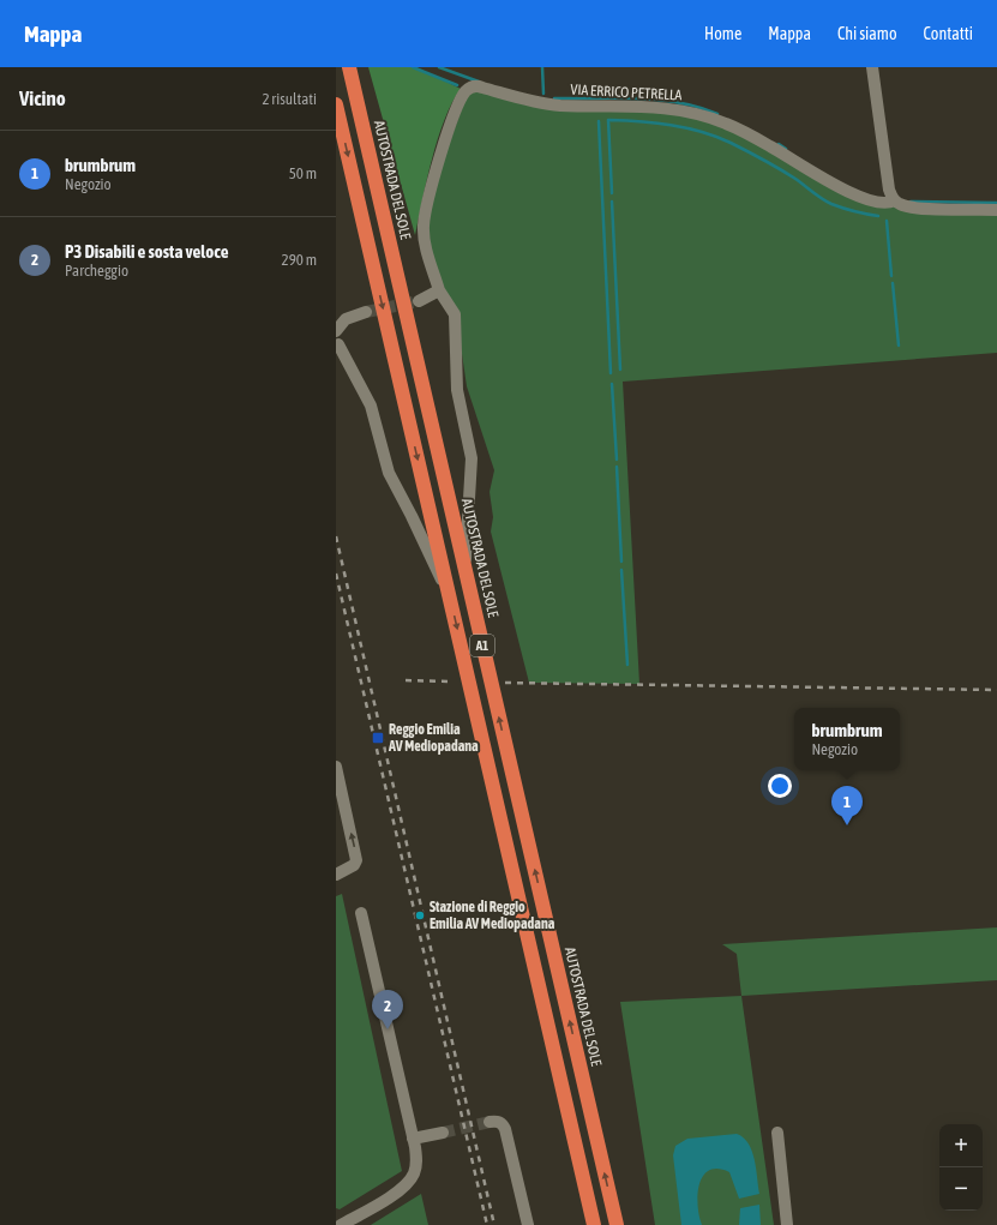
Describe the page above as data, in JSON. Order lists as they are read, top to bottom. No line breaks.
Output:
{"streets":{"highway":["AUTOSTRADA DEL SOLE","A1"],"street":["VIA ERRICO PETRELLA"]},"places":{"transit":["Reggio Emilia AV Mediopadana"],"other":["Stazione di Reggio Emilia AV Mediopadana"]},"page":{"header":"Mappa","nav":["Home","Mappa","Chi siamo","Contatti"],"heading":["Vicino","2 risultati"],"list":[{"mark":"1","name":"brumbrum","note":"Negozio","value":"50 m"},{"mark":"2","name":"P3 Disabili e sosta veloce","note":"Parcheggio","value":"290 m"}],"popup":["brumbrum","Negozio"],"pins":["1","2"],"map_buttons":["+","−"]}}
